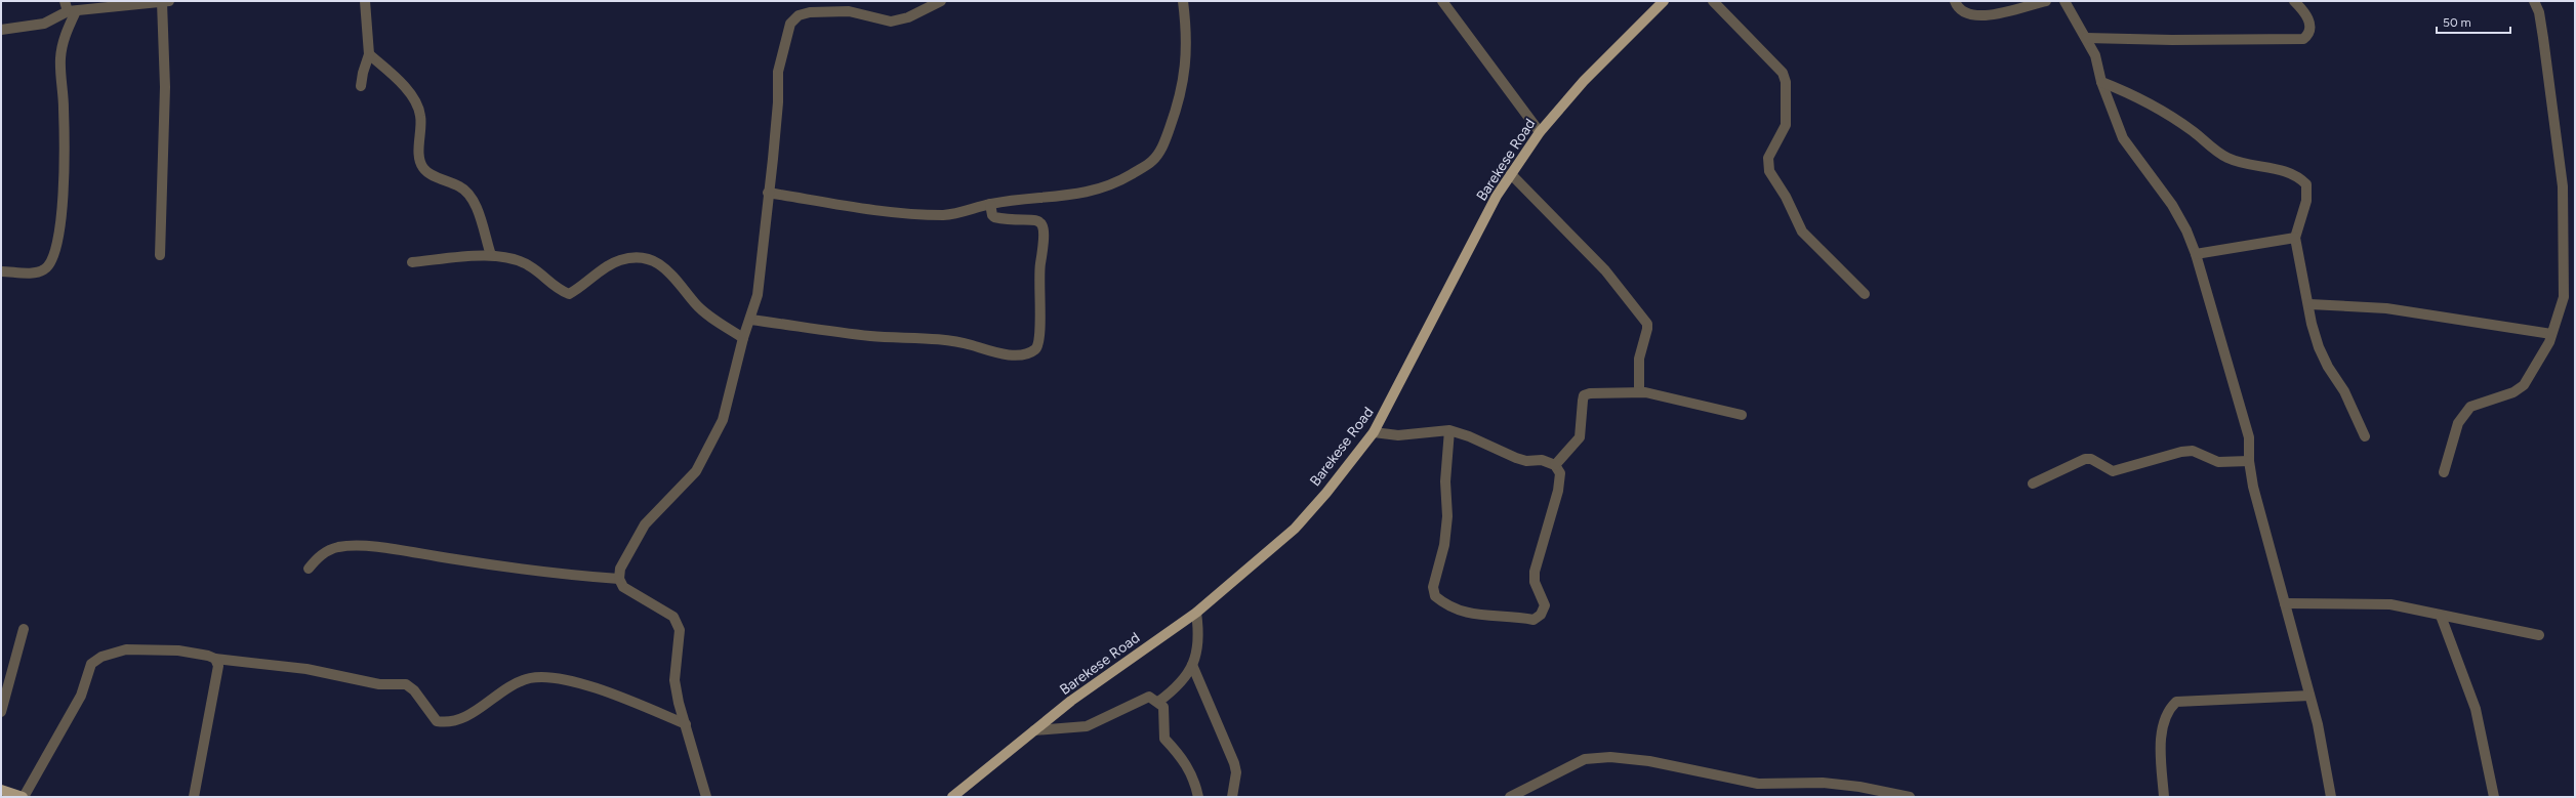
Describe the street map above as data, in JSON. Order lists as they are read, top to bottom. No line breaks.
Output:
{"streets":{"main road":["Barekese Road"]},"scale_bar":"50 m"}
